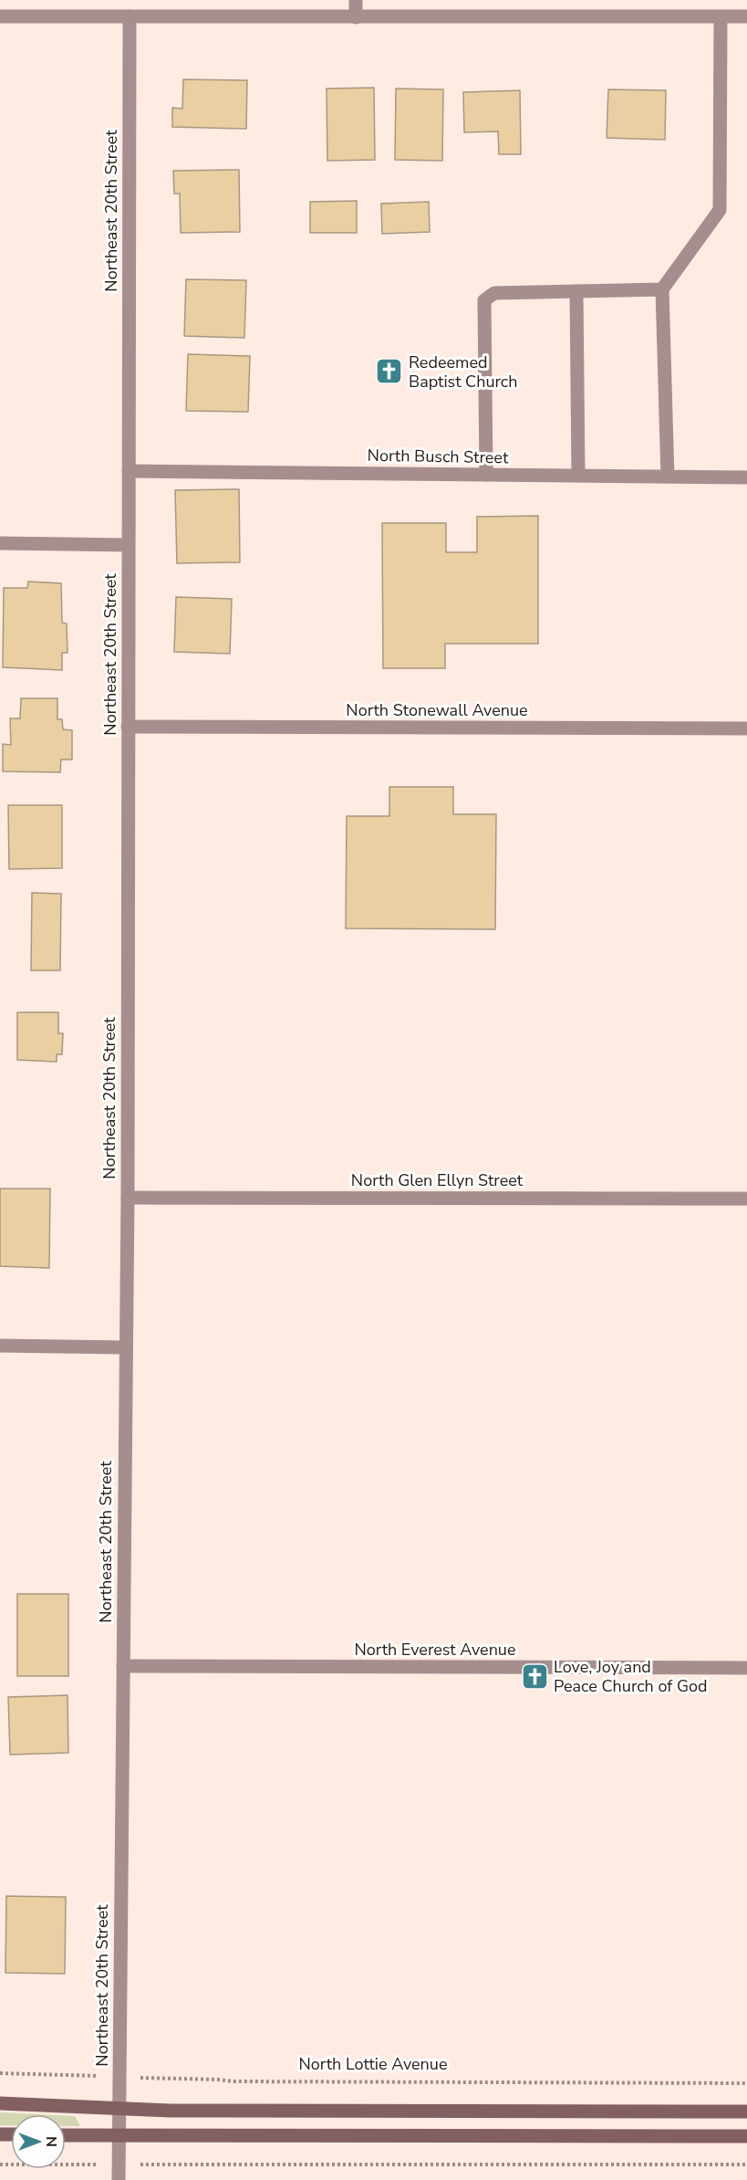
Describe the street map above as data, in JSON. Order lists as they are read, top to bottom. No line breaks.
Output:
{"streets":{"street":["Northeast 20th Street","North Busch Street","North Stonewall Avenue","North Glen Ellyn Street","North Everest Avenue"],"path":["North Lottie Avenue"]},"crossings":[["Northeast 20th Street","North Busch Street"],["Northeast 20th Street","North Stonewall Avenue"],["Northeast 20th Street","North Glen Ellyn Street"],["Northeast 20th Street","North Everest Avenue"],["Northeast 20th Street","North Lottie Avenue"]],"places":{"church":["Redeemed Baptist Church","Love, Joy and Peace Church of God"]},"north":"right"}
